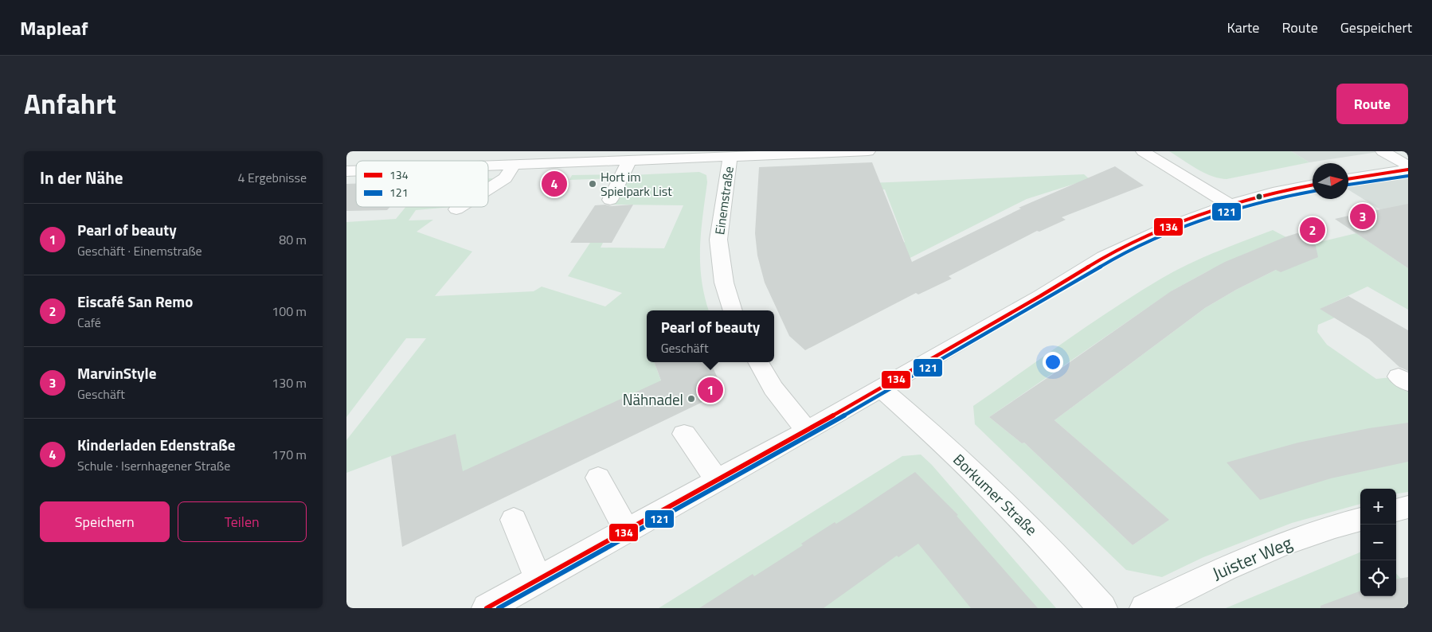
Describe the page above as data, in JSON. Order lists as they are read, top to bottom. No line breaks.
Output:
{"streets":{"street":["Einemstraße","Borkumer Straße","Juister Weg"]},"places":["Hort im Spielpark List","Nähnadel"],"lines":["transit line 134","transit line 121"],"legend":["134","121"],"north":"right","page":{"header":"Mapleaf","nav":["Karte","Route","Gespeichert"],"title":"Anfahrt","buttons":["Route",["Speichern","Teilen"]],"heading":["In der Nähe","4 Ergebnisse"],"pins":["4","3","2","1"],"list":[{"mark":"1","name":"Pearl of beauty","note":"Geschäft · Einemstraße","value":"80 m"},{"mark":"2","name":"Eiscafé San Remo","note":"Café","value":"100 m"},{"mark":"3","name":"MarvinStyle","note":"Geschäft","value":"130 m"},{"mark":"4","name":"Kinderladen Edenstraße","note":"Schule · Isernhagener Straße","value":"170 m"}],"popup":["Pearl of beauty","Geschäft"],"map_buttons":["+","−"]}}
